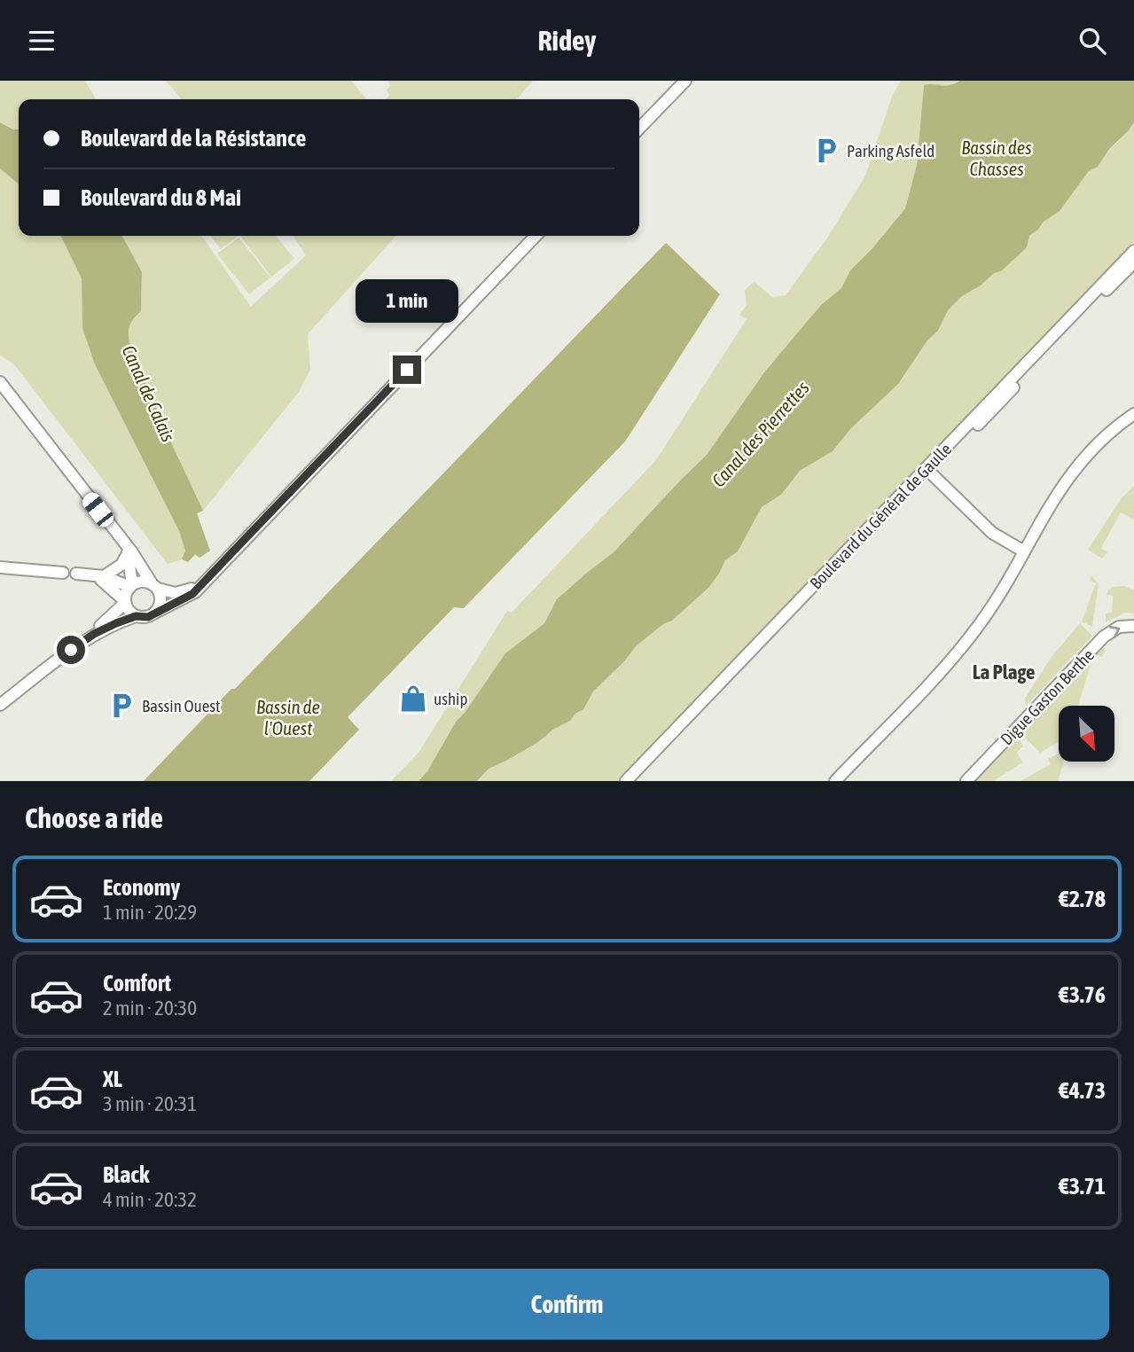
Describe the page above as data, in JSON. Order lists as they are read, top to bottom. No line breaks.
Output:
{"streets":{"street":["Boulevard du Général de Gaulle","Digue Gaston Berthe"]},"districts":["La Plage"],"water":["Bassin des Chasses","Canal de Calais","Canal des Pierrettes","Bassin de l'Ouest"],"places":{"parking":["Parking Asfeld","Bassin Ouest"],"shop":["uship"]},"north":"bottom right","page":{"header":"Ridey","banner":["Boulevard de la Résistance","Boulevard du 8 Mai"],"bubble":"1 min","heading":"Choose a ride","list":[{"name":"Economy","note":"1 min · 20:29","value":"€2.78"},{"name":"Comfort","note":"2 min · 20:30","value":"€3.76"},{"name":"XL","note":"3 min · 20:31","value":"€4.73"},{"name":"Black","note":"4 min · 20:32","value":"€3.71"}],"buttons":"Confirm"}}
